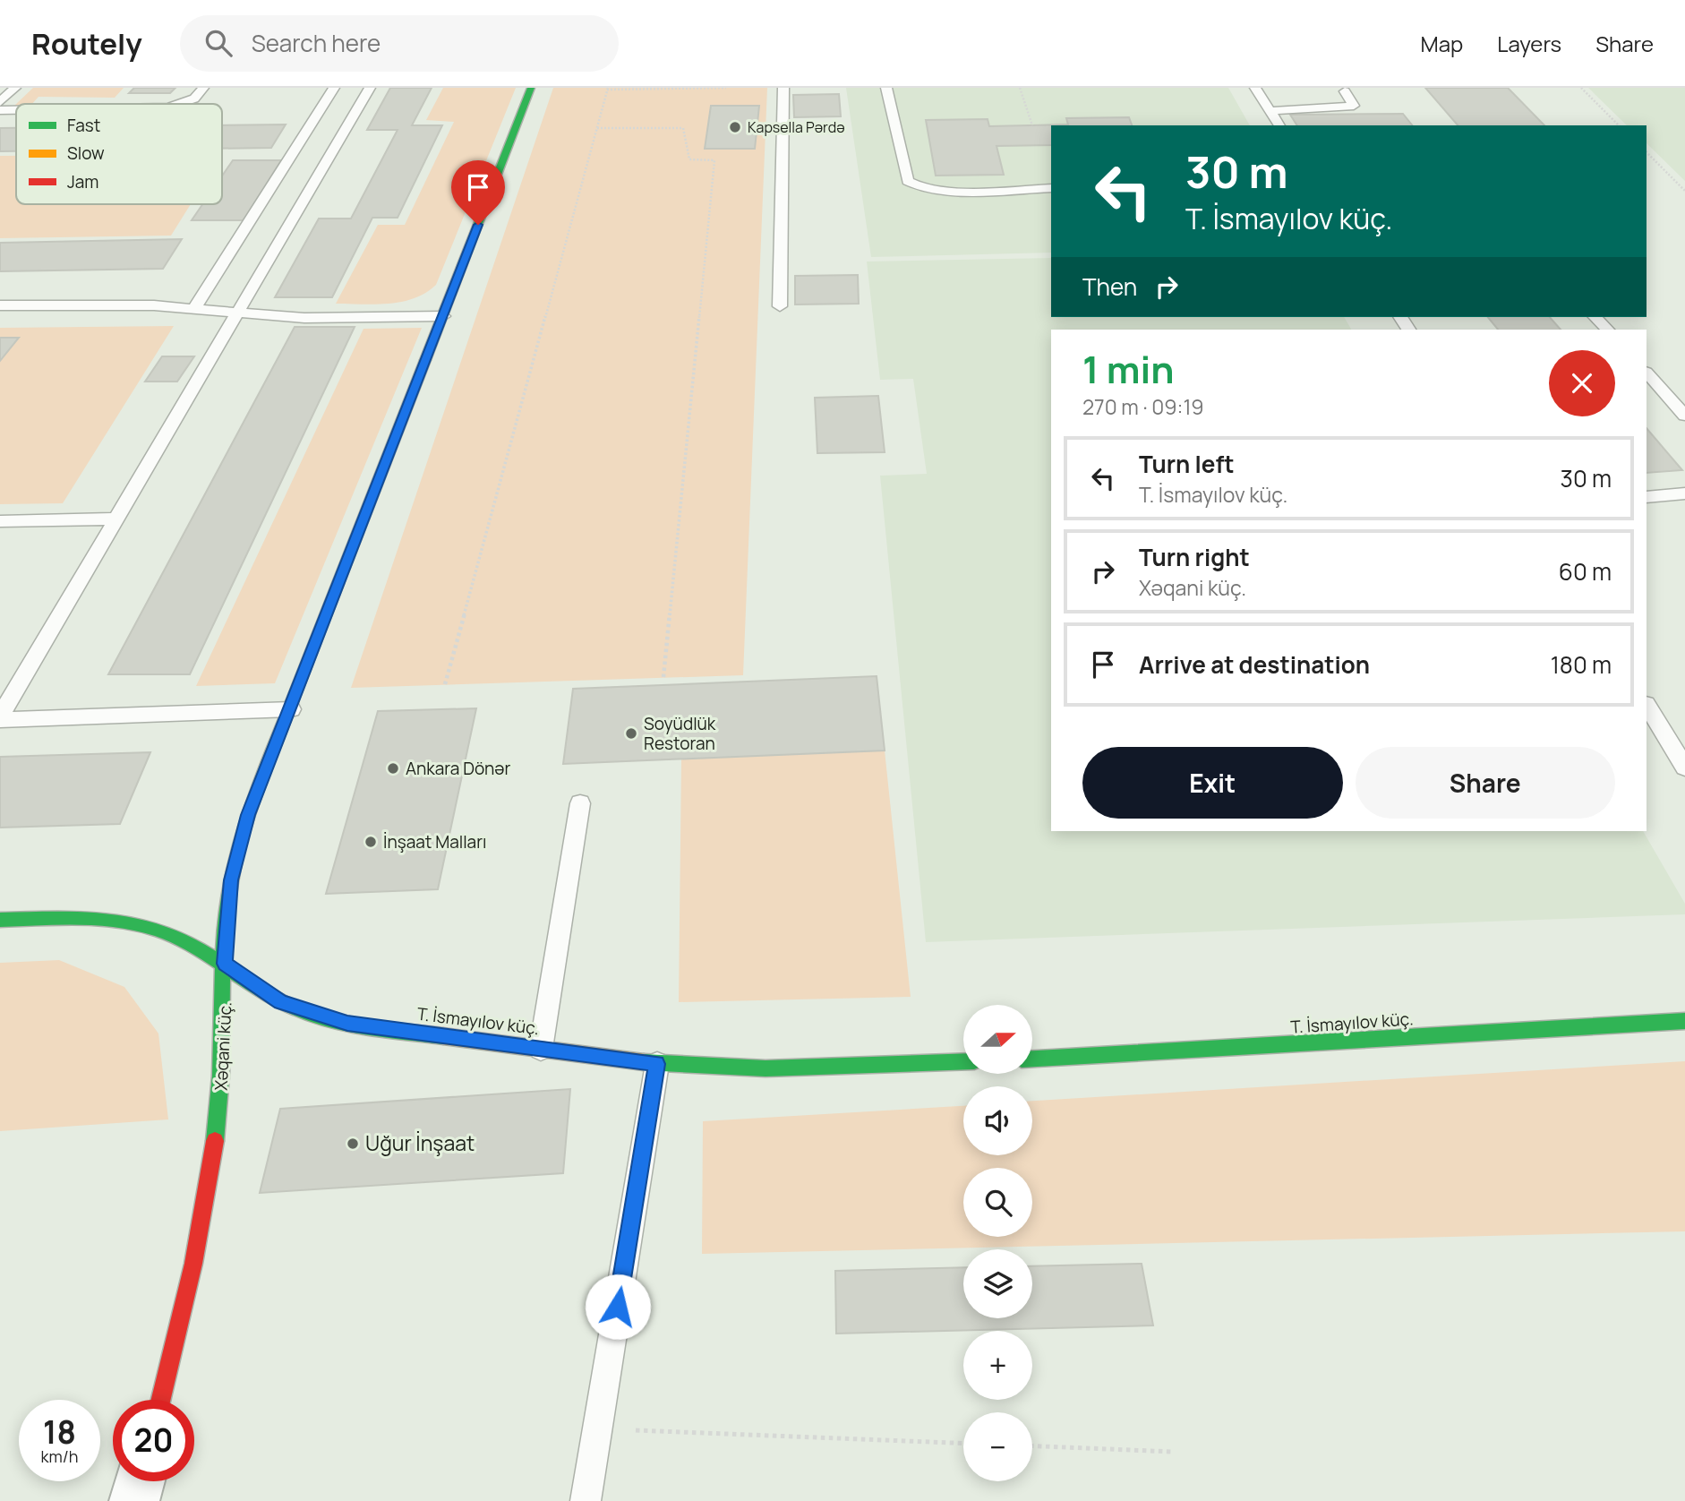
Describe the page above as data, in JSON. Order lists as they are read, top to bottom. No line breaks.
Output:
{"streets":{"street":["T. İsmayılov küç.","Xəqani küç."]},"crossings":[["T. İsmayılov küç.","Xəqani küç."]],"places":["Kapsella Pərdə","Soyüdlük Restoran","Ankara Dönər","İnşaat Malları","Uğur İnşaat"],"legend":["Fast","Slow","Jam"],"north":"right","page":{"header":"Routely","search":"Search here","nav":["Map","Layers","Share"],"turn":["30 m","T. İsmayılov küç."],"then":"Then","heading":["1 min","270 m · 09:19"],"list":[{"name":"Turn left","note":"T. İsmayılov küç.","value":"30 m"},{"name":"Turn right","note":"Xəqani küç.","value":"60 m"},{"name":"Arrive at destination","value":"180 m"}],"buttons":["Exit","Share"],"map_buttons":["+","−"],"speed":"18 km/h","limit":"20"}}
